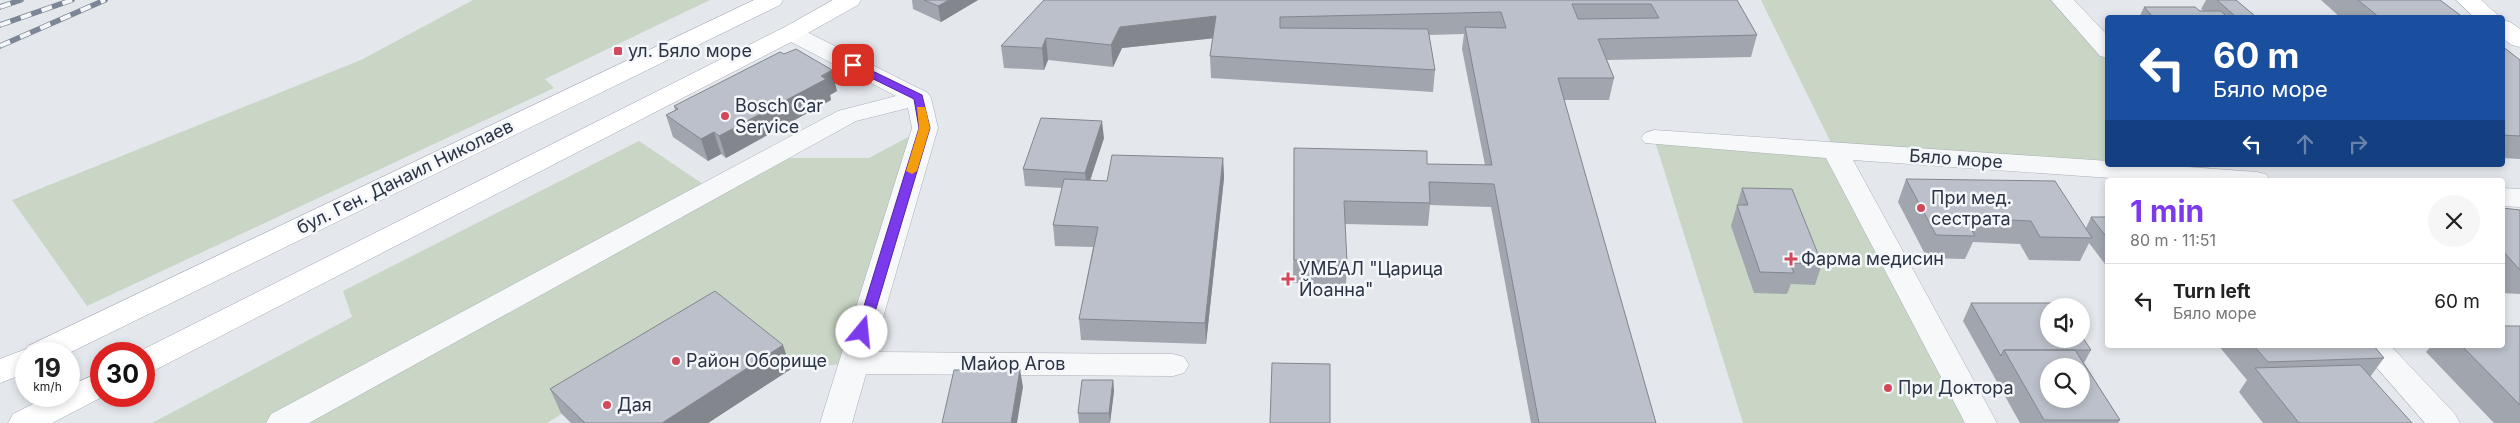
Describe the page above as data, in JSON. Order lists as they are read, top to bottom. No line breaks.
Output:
{"streets":{"main road":["бул. Ген. Данаил Николаев"],"street":["Бяло море","Майор Агов"]},"places":{"transit":["ул. Бяло море"],"other":["Bosch Car Service","При мед. сестрата","Район Оборище","При Доктора","Дая"],"health":["Фарма медисин","УМБАЛ \"Царица Йоанна\""]},"page":{"turn":["60 m","Бяло море"],"heading":["1 min","80 m · 11:51"],"list":[{"name":"Turn left","note":"Бяло море","value":"60 m"}],"speed":"19 km/h","limit":"30"}}
